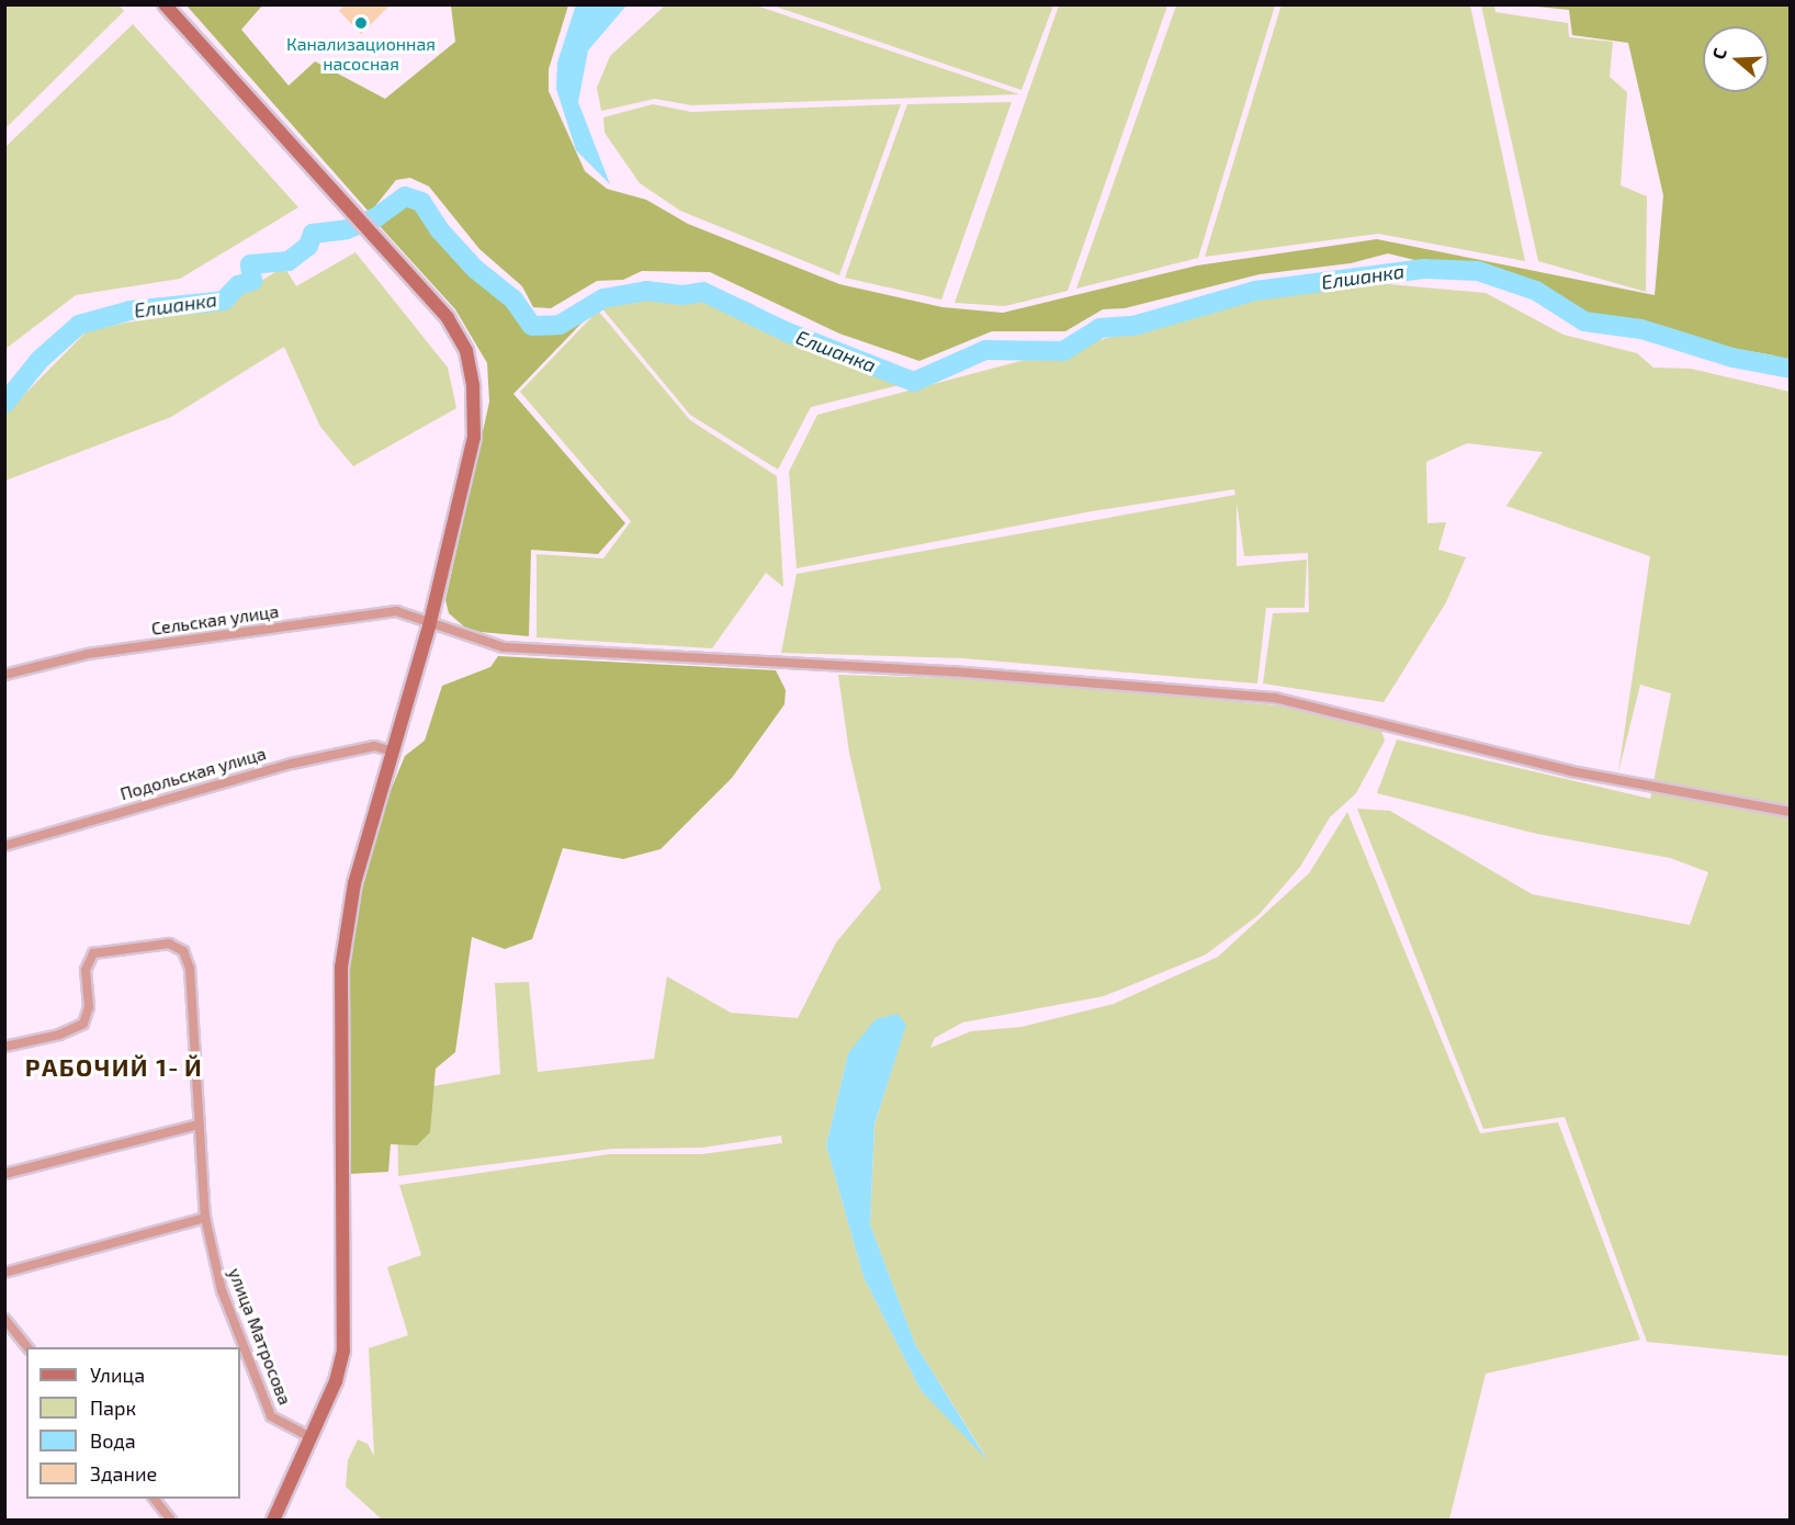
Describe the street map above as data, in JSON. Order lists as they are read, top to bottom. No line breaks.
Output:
{"streets":{"street":["Сельская улица","Подольская улица","улица Матросова"]},"districts":["РАБОЧИЙ 1‑Й"],"water":["Елшанка"],"places":["Канализационная насосная"],"legend":["Улица","Парк","Вода","Здание"],"north":"left"}
